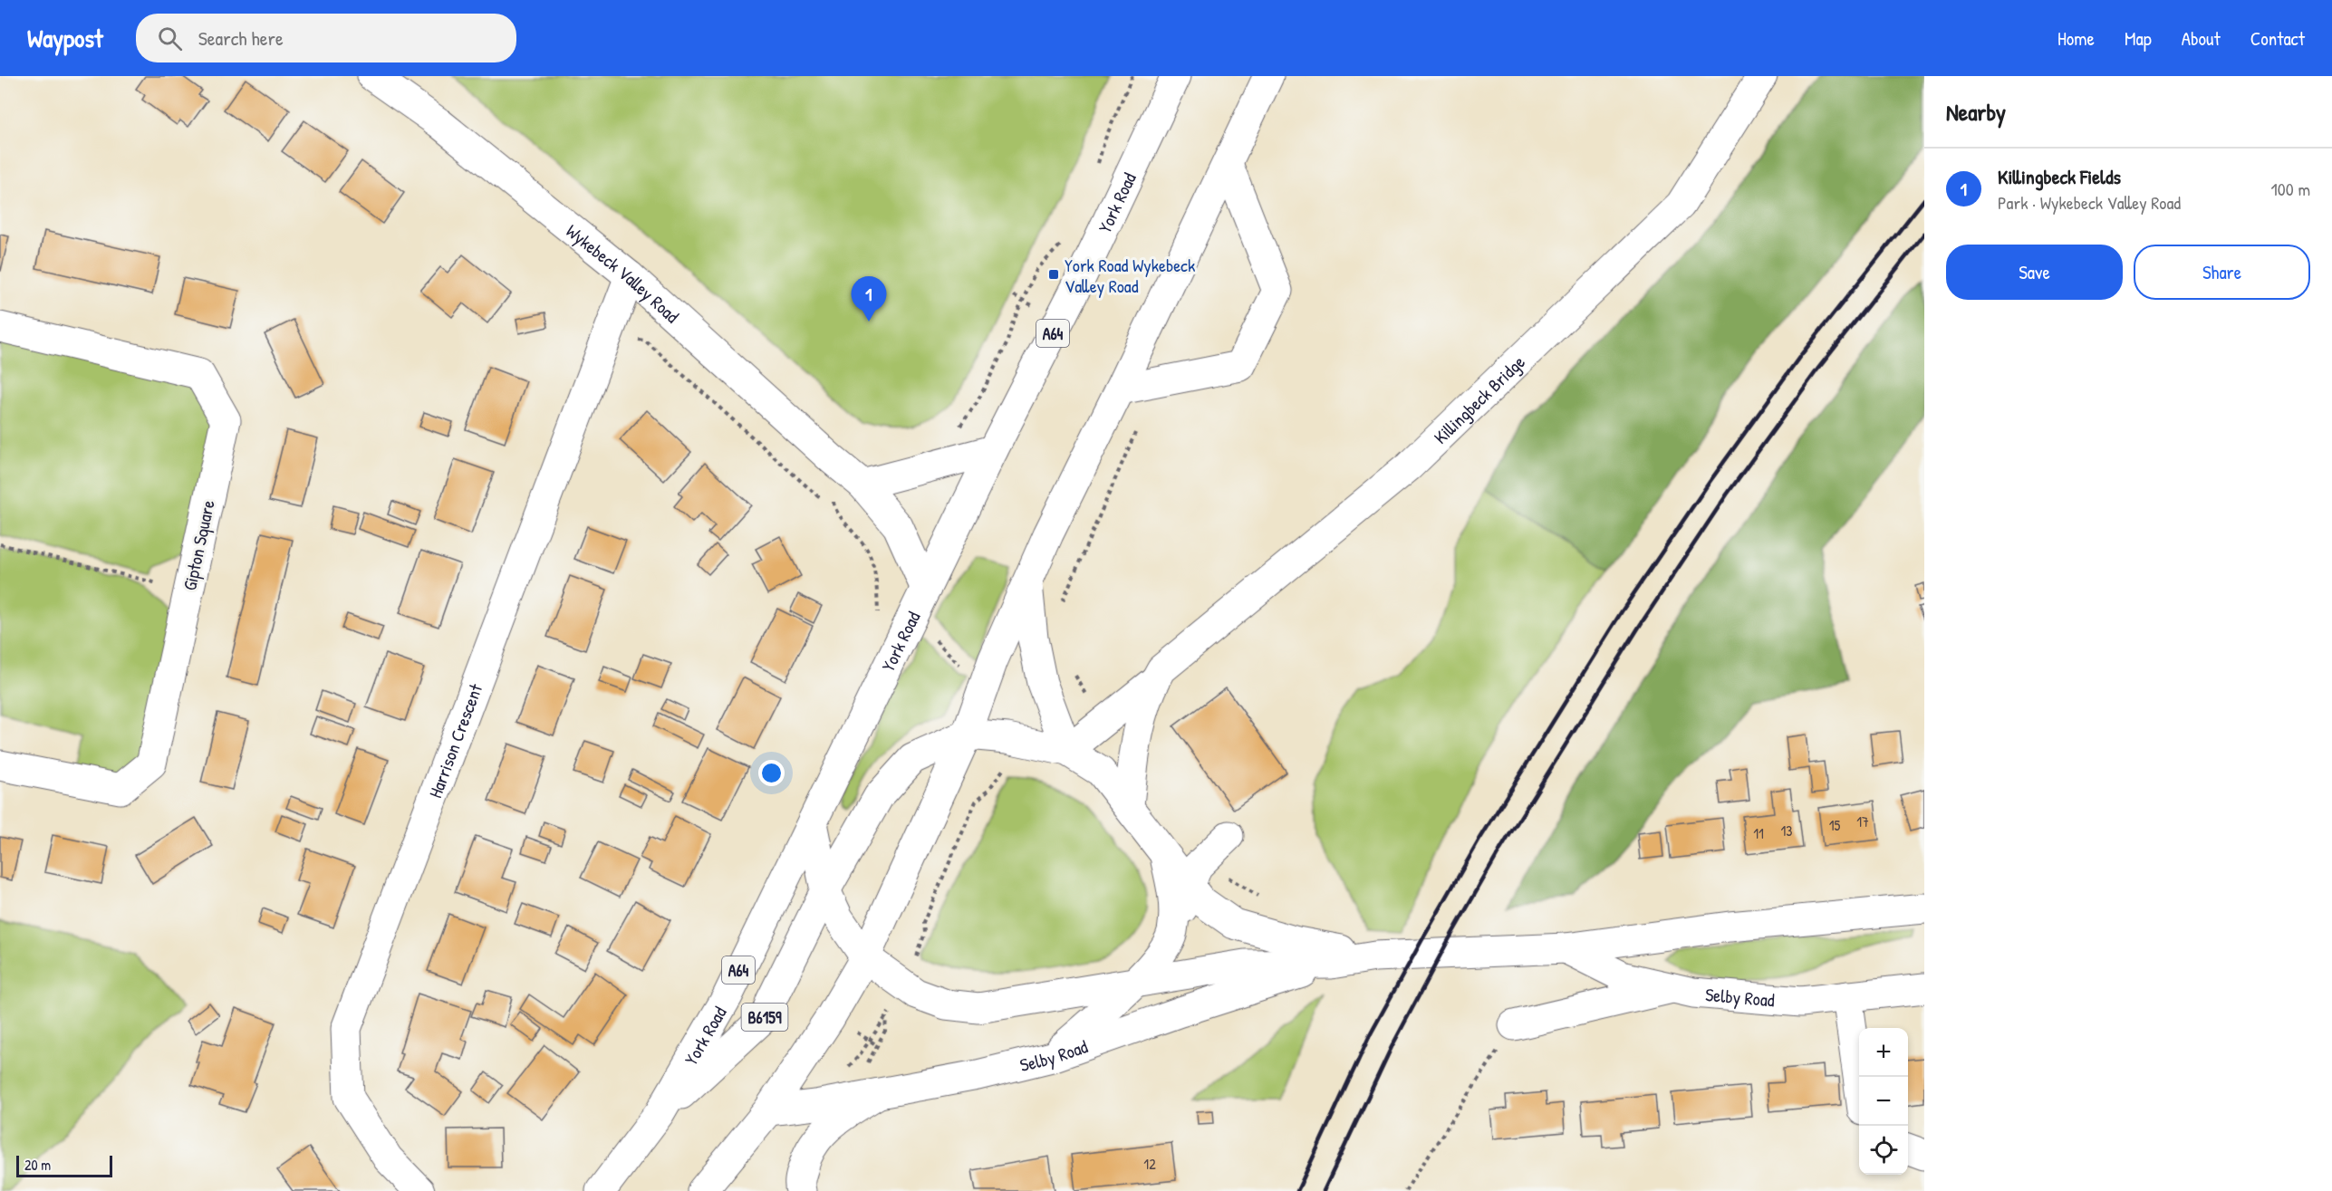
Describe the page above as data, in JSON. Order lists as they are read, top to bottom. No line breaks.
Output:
{"streets":{"main road":["York Road","Wykebeck Valley Road","A64","Killingbeck Bridge","Gipton Square","Harrison Crescent","Selby Road","B6159"]},"crossings":[["York Road","Wykebeck Valley Road"],["York Road","B6159"],["Wykebeck Valley Road","Harrison Crescent"],["Killingbeck Bridge","Selby Road"],["Selby Road","B6159"]],"places":{"transit":["York Road Wykebeck Valley Road"]},"house_numbers":["17","15","13","11","12"],"scale_bar":"20 m","page":{"header":"Waypost","search":"Search here","nav":["Home","Map","About","Contact"],"heading":"Nearby","list":[{"mark":"1","name":"Killingbeck Fields","note":"Park · Wykebeck Valley Road","value":"100 m"}],"buttons":["Save","Share"],"pins":"1","map_buttons":["+","−"],"scale":"20 m"}}
